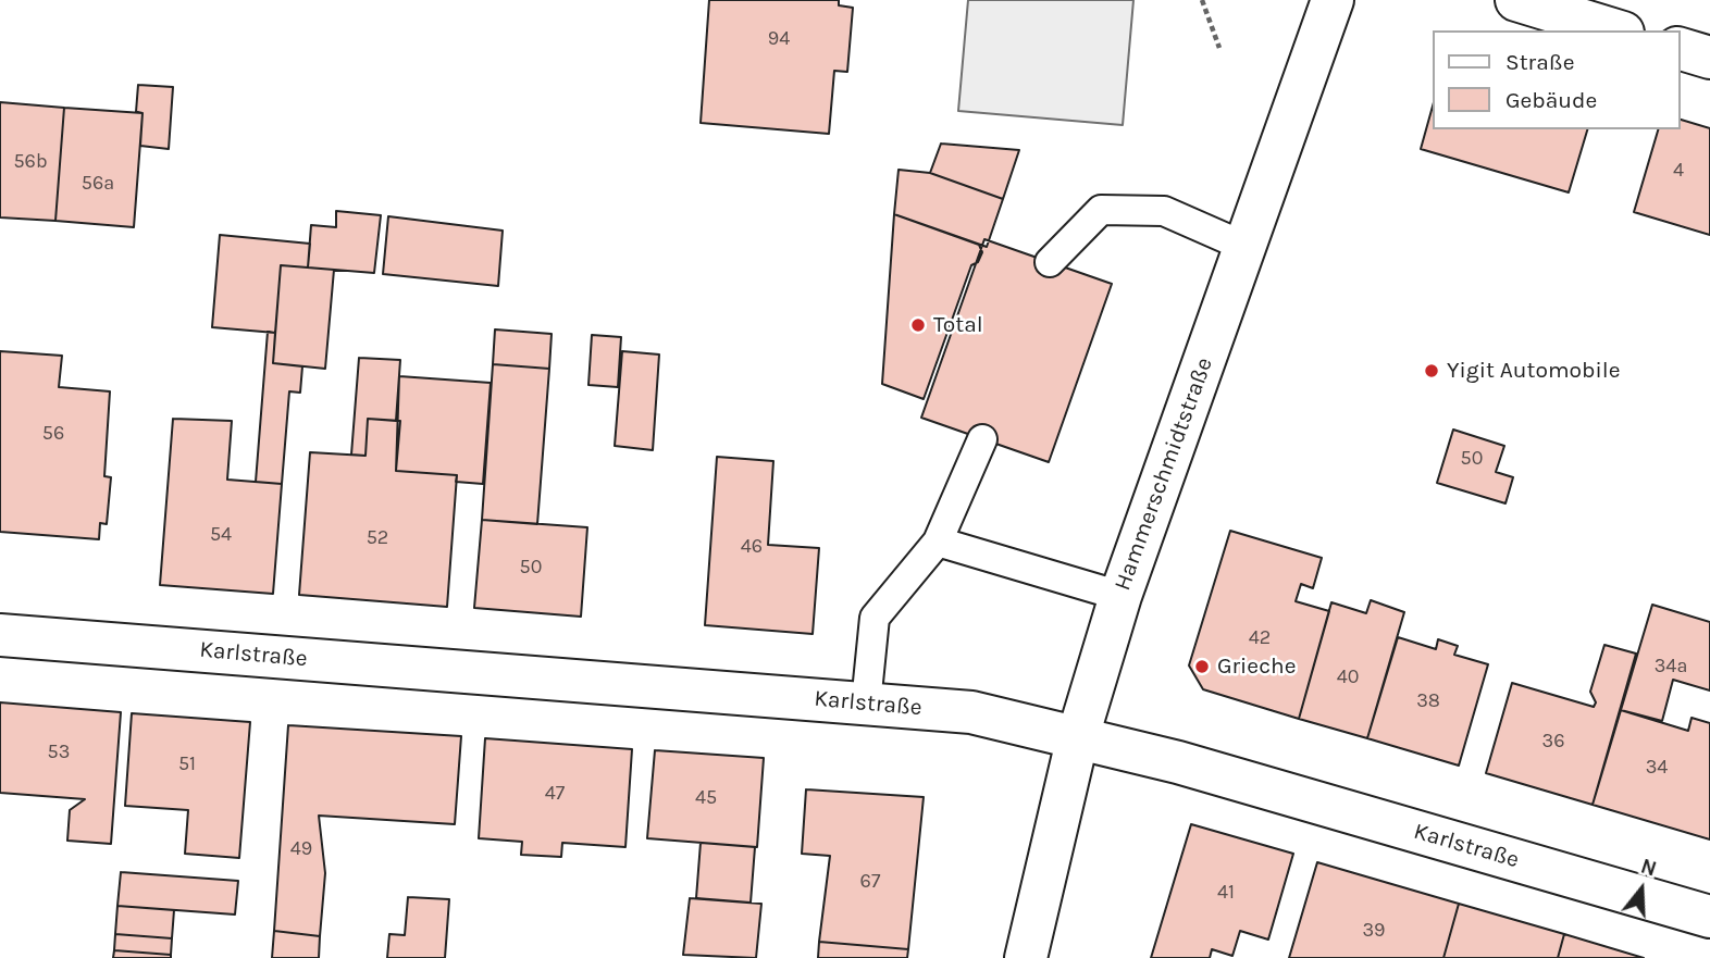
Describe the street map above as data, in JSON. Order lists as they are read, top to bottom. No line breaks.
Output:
{"streets":{"street":["Hammerschmidtstraße","Karlstraße"]},"crossings":[["Hammerschmidtstraße","Karlstraße"]],"places":["Total","Yigit Automobile","Grieche"],"house_numbers":["94","56b","4","56a","56","50","54","52","46","50","42","34a","40","38","36","53","51","34","47","45","49","67","41","39"],"legend":["Straße","Gebäude"],"north":"top"}
